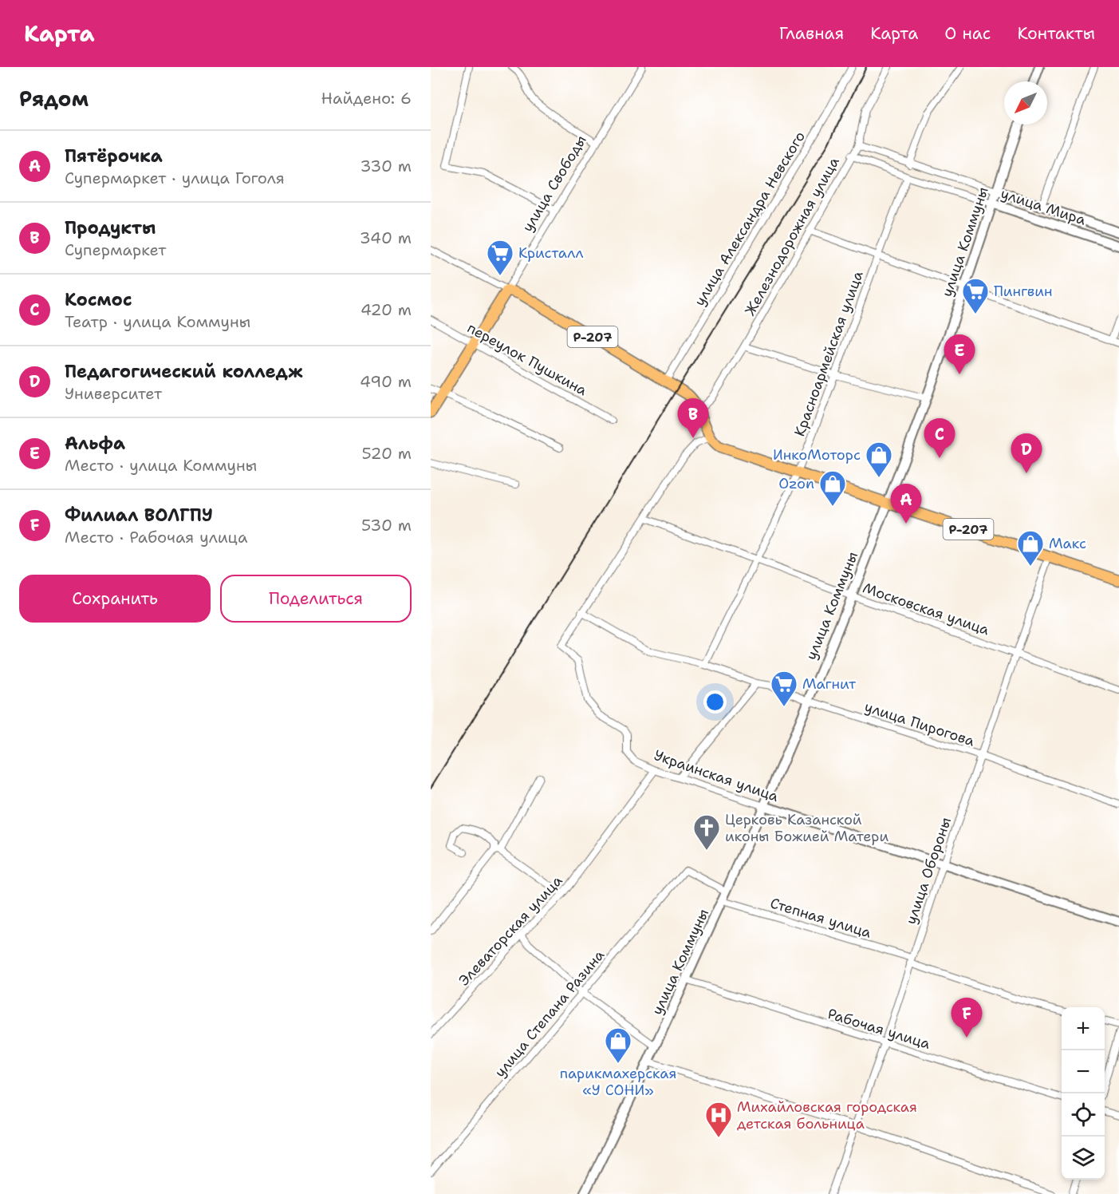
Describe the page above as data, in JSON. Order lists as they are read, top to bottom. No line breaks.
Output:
{"streets":{"main road":["улица Свободы","Р-207"],"street":["улица Мира","улица Александра Невского","Железнодорожная улица","улица Коммуны","Красноармейская улица","переулок Пушкина","Московская улица","улица Пирогова","Украинская улица","улица Обороны","Степная улица","Элеваторская улица","улица Степана Разина","Рабочая улица"]},"crossings":[["улица Свободы","Р-207"],["улица Свободы","переулок Пушкина"],["улица Мира","Железнодорожная улица"],["улица Мира","улица Коммуны"],["улица Мира","Красноармейская улица"],["улица Александра Невского","Р-207"],["Железнодорожная улица","Р-207"],["улица Коммуны","Р-207"],["улица Коммуны","Московская улица"],["улица Коммуны","улица Пирогова"],["улица Коммуны","Украинская улица"],["улица Коммуны","Степная улица"],["улица Коммуны","улица Степана Разина"],["улица Коммуны","Рабочая улица"],["Р-207","Красноармейская улица"],["Р-207","улица Обороны"],["Красноармейская улица","Московская улица"],["Красноармейская улица","улица Пирогова"],["Московская улица","улица Обороны"],["улица Пирогова","Украинская улица"],["улица Пирогова","улица Обороны"],["Украинская улица","улица Обороны"],["Украинская улица","Элеваторская улица"],["улица Обороны","Степная улица"],["улица Обороны","Рабочая улица"]],"places":{"supermarket":["Кристалл","Пингвин","Магнит"],"shop":["ИнкоМоторс","Ozon","Макс","парикмахерская «У СОНИ»"],"church":["Церковь Казанской иконы Божией Матери"],"hospital":["Михайловская городская детская больница"]},"north":"bottom left","page":{"header":"Карта","nav":["Главная","Карта","О нас","Контакты"],"heading":["Рядом","Найдено: 6"],"list":[{"mark":"A","name":"Пятёрочка","note":"Супермаркет · улица Гоголя","value":"330 m"},{"mark":"B","name":"Продукты","note":"Супермаркет","value":"340 m"},{"mark":"C","name":"Космос","note":"Театр · улица Коммуны","value":"420 m"},{"mark":"D","name":"Педагогический колледж","note":"Университет","value":"490 m"},{"mark":"E","name":"Альфа","note":"Место · улица Коммуны","value":"520 m"},{"mark":"F","name":"Филиал ВОЛГПУ","note":"Место · Рабочая улица","value":"530 m"}],"pins":["E","B","C","D","A","F"],"buttons":["Сохранить","Поделиться"],"map_buttons":["+","−"]}}
